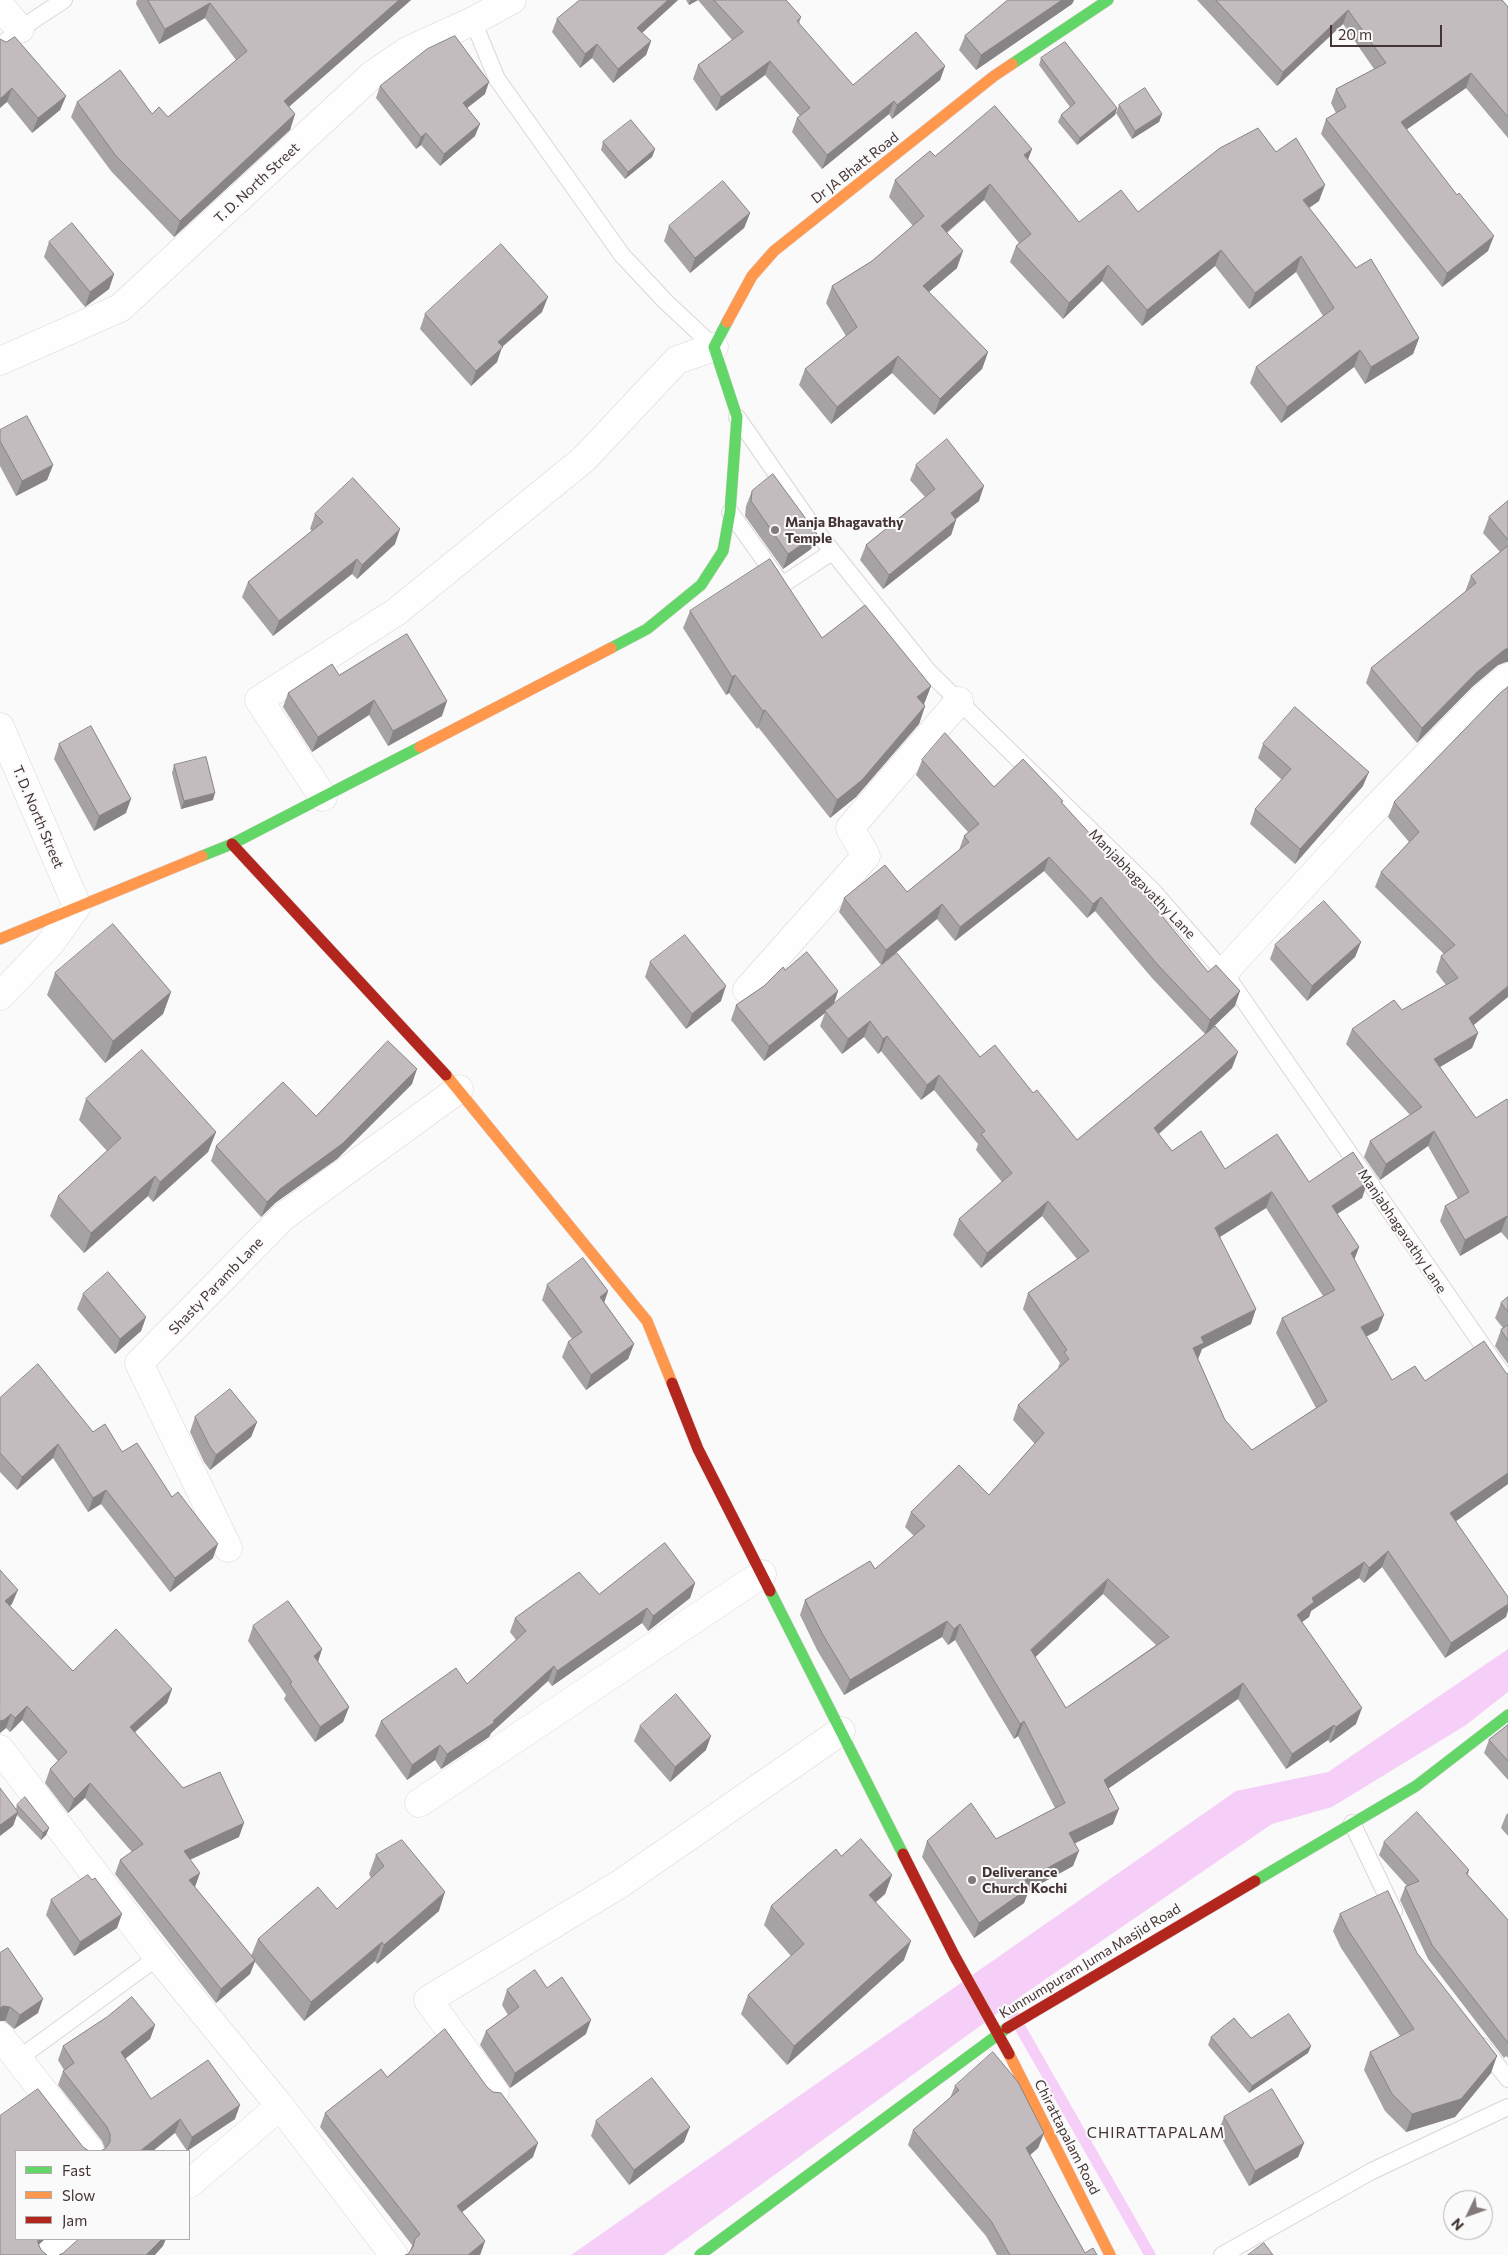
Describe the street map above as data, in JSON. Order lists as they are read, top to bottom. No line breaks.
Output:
{"streets":{"street":["Dr JA Bhatt Road","T. D. North Street","Shasty Paramb Lane","Kunnumpuram Juma Masjid Road","Chirattapalam Road"],"lane":["Manjabhagavathy Lane"]},"crossings":[["Shasty Paramb Lane","Chirattapalam Road"],["Kunnumpuram Juma Masjid Road","Chirattapalam Road"]],"districts":["CHIRATTAPALAM"],"places":["Manja Bhagavathy Temple","Deliverance Church Kochi"],"legend":["Fast","Slow","Jam"],"scale_bar":"20 m","north":"bottom left"}
